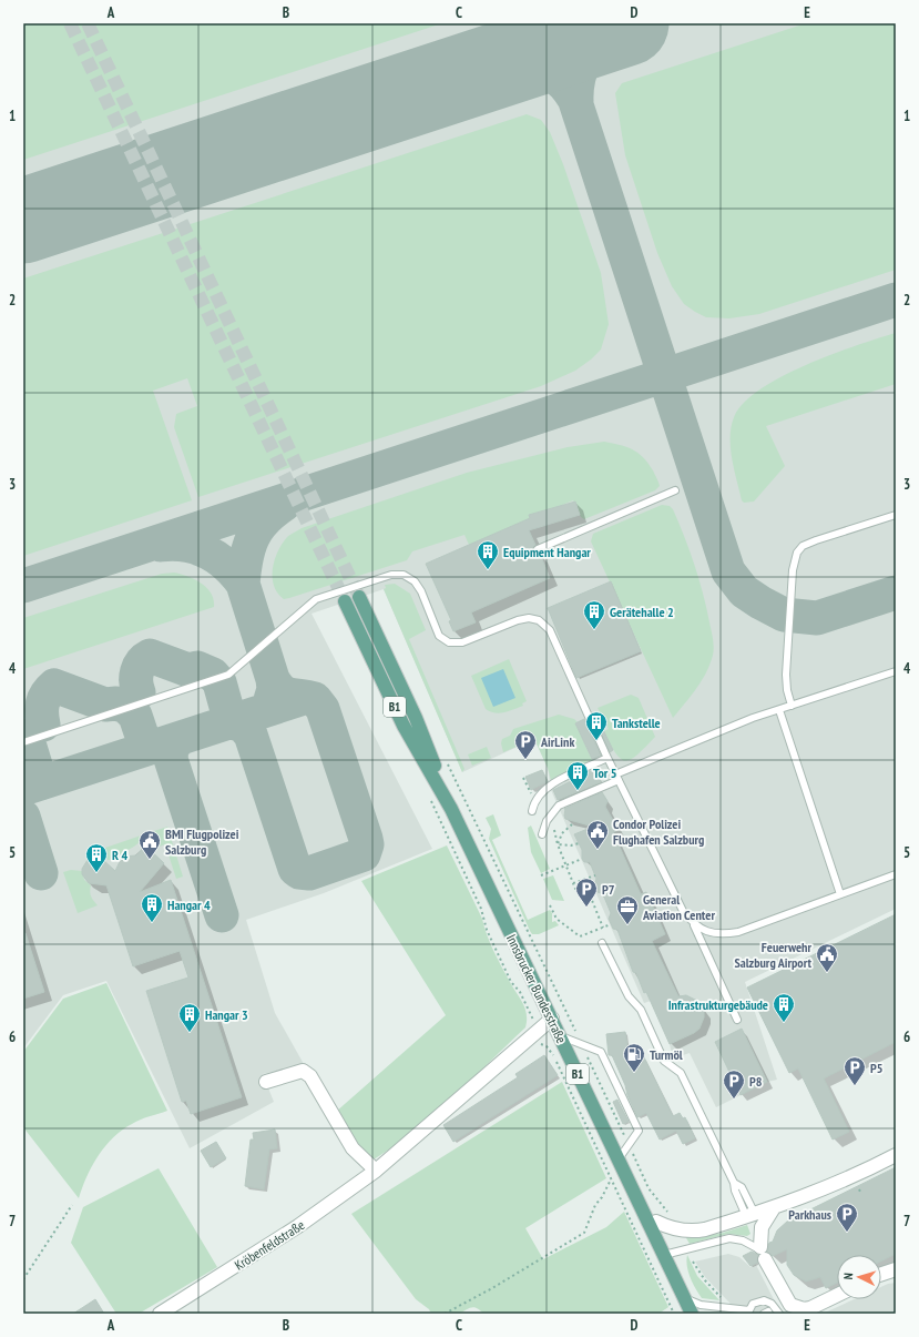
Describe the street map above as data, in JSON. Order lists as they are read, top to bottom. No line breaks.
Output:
{"streets":{"main road":["B1","Innsbrucker Bundesstraße"],"street":["Kröbenfeldstraße"]},"crossings":[["Innsbrucker Bundesstraße","Kröbenfeldstraße"]],"places":{"building":["Equipment Hangar","Gerätehalle 2","Tankstelle","Tor 5","R 4","Hangar 4","Infrastrukturgebäude","Hangar 3"],"parking":["AirLink","P7","P5","P8","Parkhaus"],"public building":["Condor Polizei Flughafen Salzburg","BMI Flugpolizei Salzburg","Feuerwehr Salzburg Airport"],"office":["General Aviation Center"],"fuel station":["Turmöl"]},"north":"left","grid":{"columns":["A","B","C","D","E"],"rows":["1","2","3","4","5","6","7"]}}
